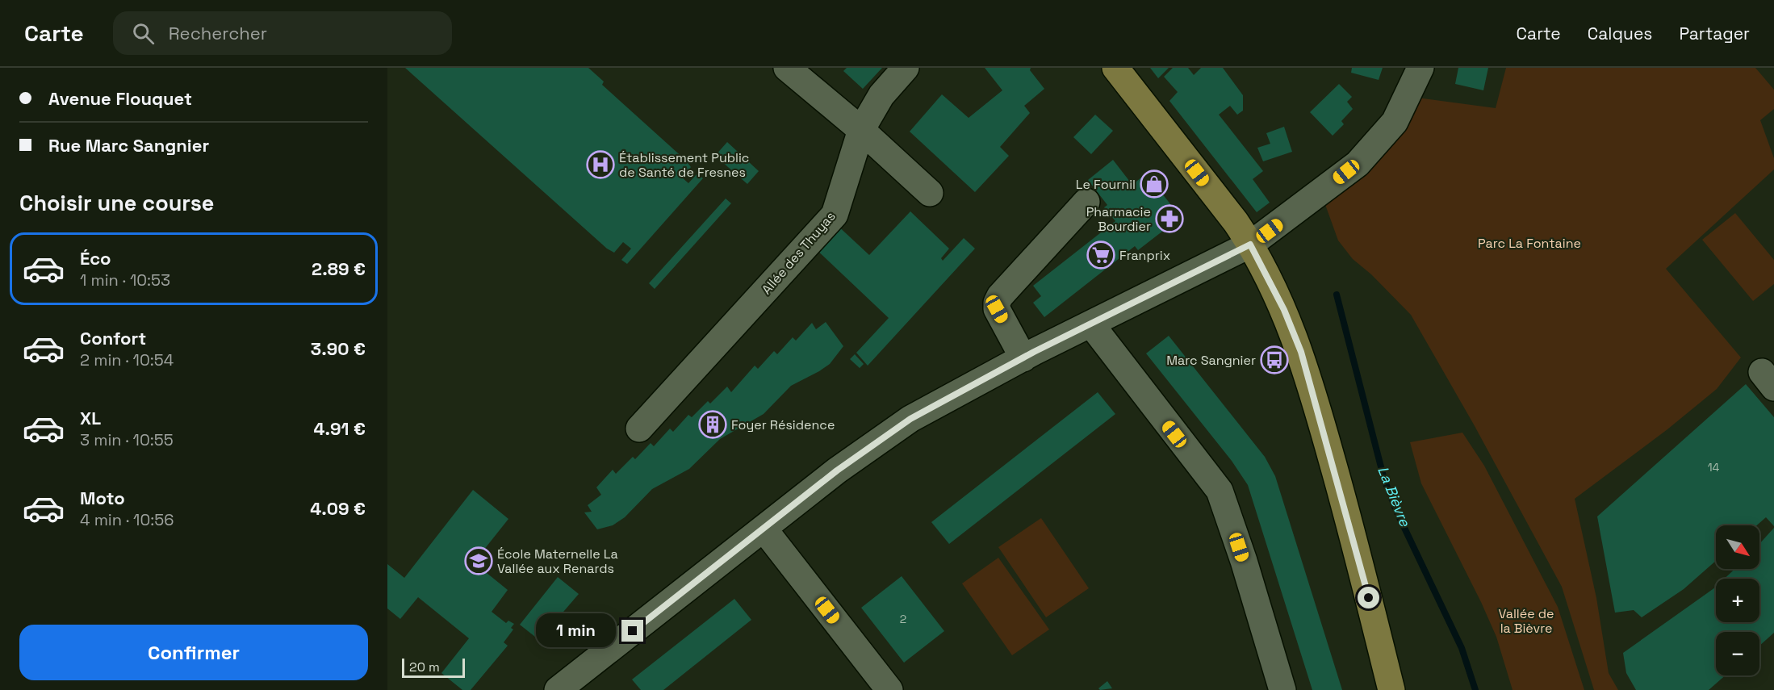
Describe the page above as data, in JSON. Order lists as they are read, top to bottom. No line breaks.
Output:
{"streets":{"street":["Allée des Thuyas"]},"water":["La Bièvre"],"parks":["Parc La Fontaine","Vallée de la Bièvre"],"places":{"hospital":["Établissement Public de Santé de Fresnes"],"shop":["Le Fournil"],"pharmacy":["Pharmacie Bourdier"],"supermarket":["Franprix"],"bus stop":["Marc Sangnier"],"building":["Foyer Résidence"],"school or university":["École Maternelle La Vallée aux Renards"]},"house_numbers":["14","2"],"scale_bar":"20 m","north":"bottom right","page":{"header":"Carte","search":"Rechercher","nav":["Carte","Calques","Partager"],"banner":["Avenue Flouquet","Rue Marc Sangnier"],"heading":"Choisir une course","list":[{"name":"Éco","note":"1 min · 10:53","value":"2.89 €"},{"name":"Confort","note":"2 min · 10:54","value":"3.90 €"},{"name":"XL","note":"3 min · 10:55","value":"4.91 €"},{"name":"Moto","note":"4 min · 10:56","value":"4.09 €"}],"map_buttons":["+","−"],"bubble":"1 min","buttons":"Confirmer","scale":"20 m"}}
